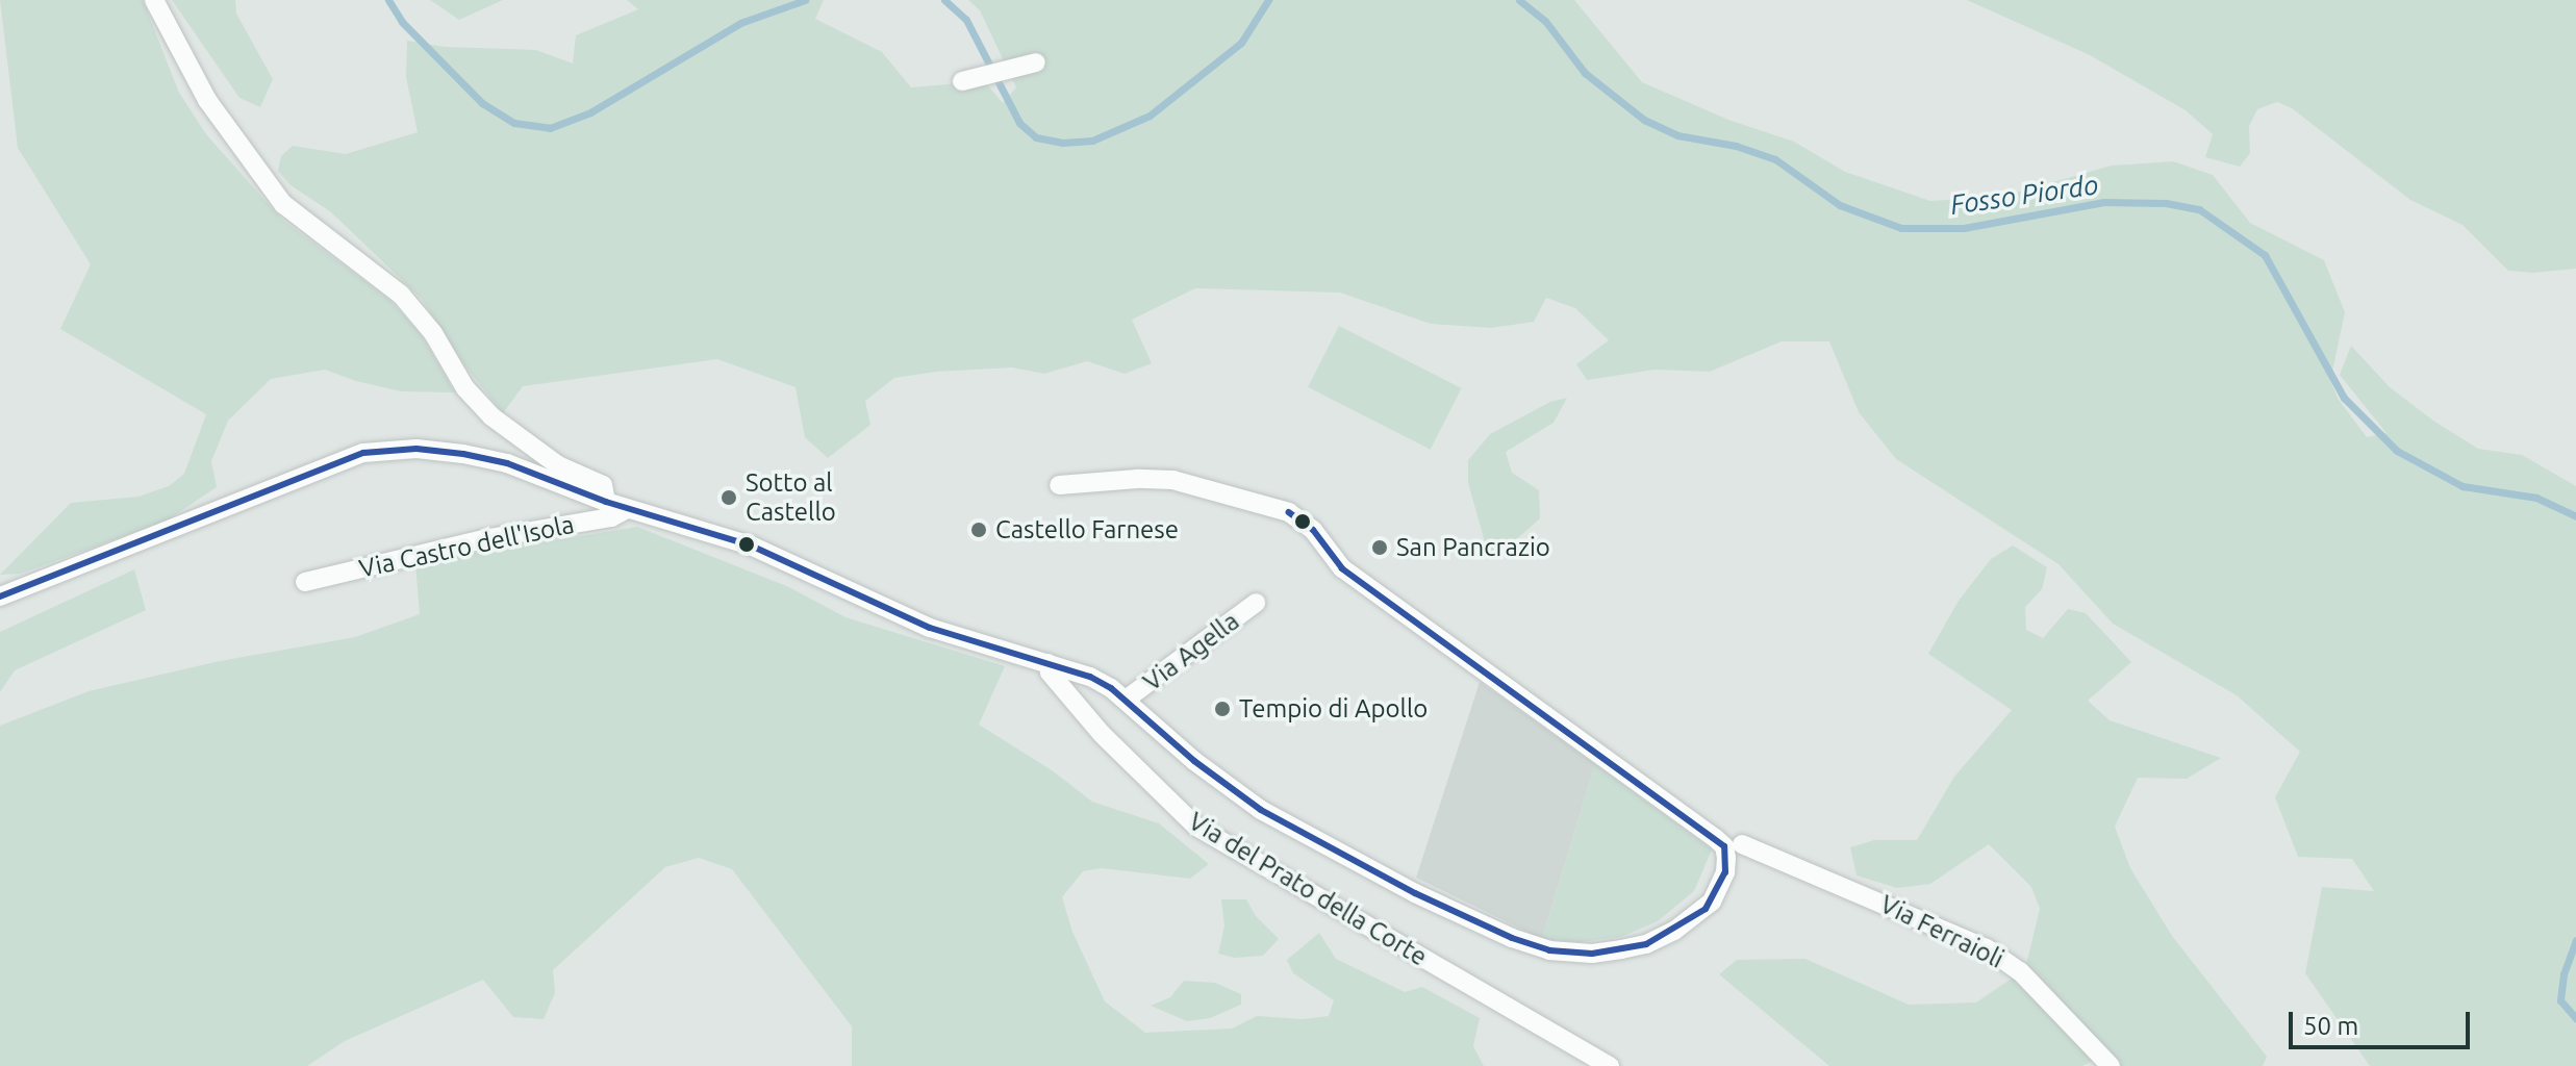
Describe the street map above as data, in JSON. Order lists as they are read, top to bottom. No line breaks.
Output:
{"streets":{"street":["Via Castro dell'Isola","Via Agella","Via del Prato della Corte","Via Ferraioli"]},"water":["Fosso Piordo"],"places":["Sotto al Castello","Castello Farnese","San Pancrazio","Tempio di Apollo"],"scale_bar":"50 m"}
